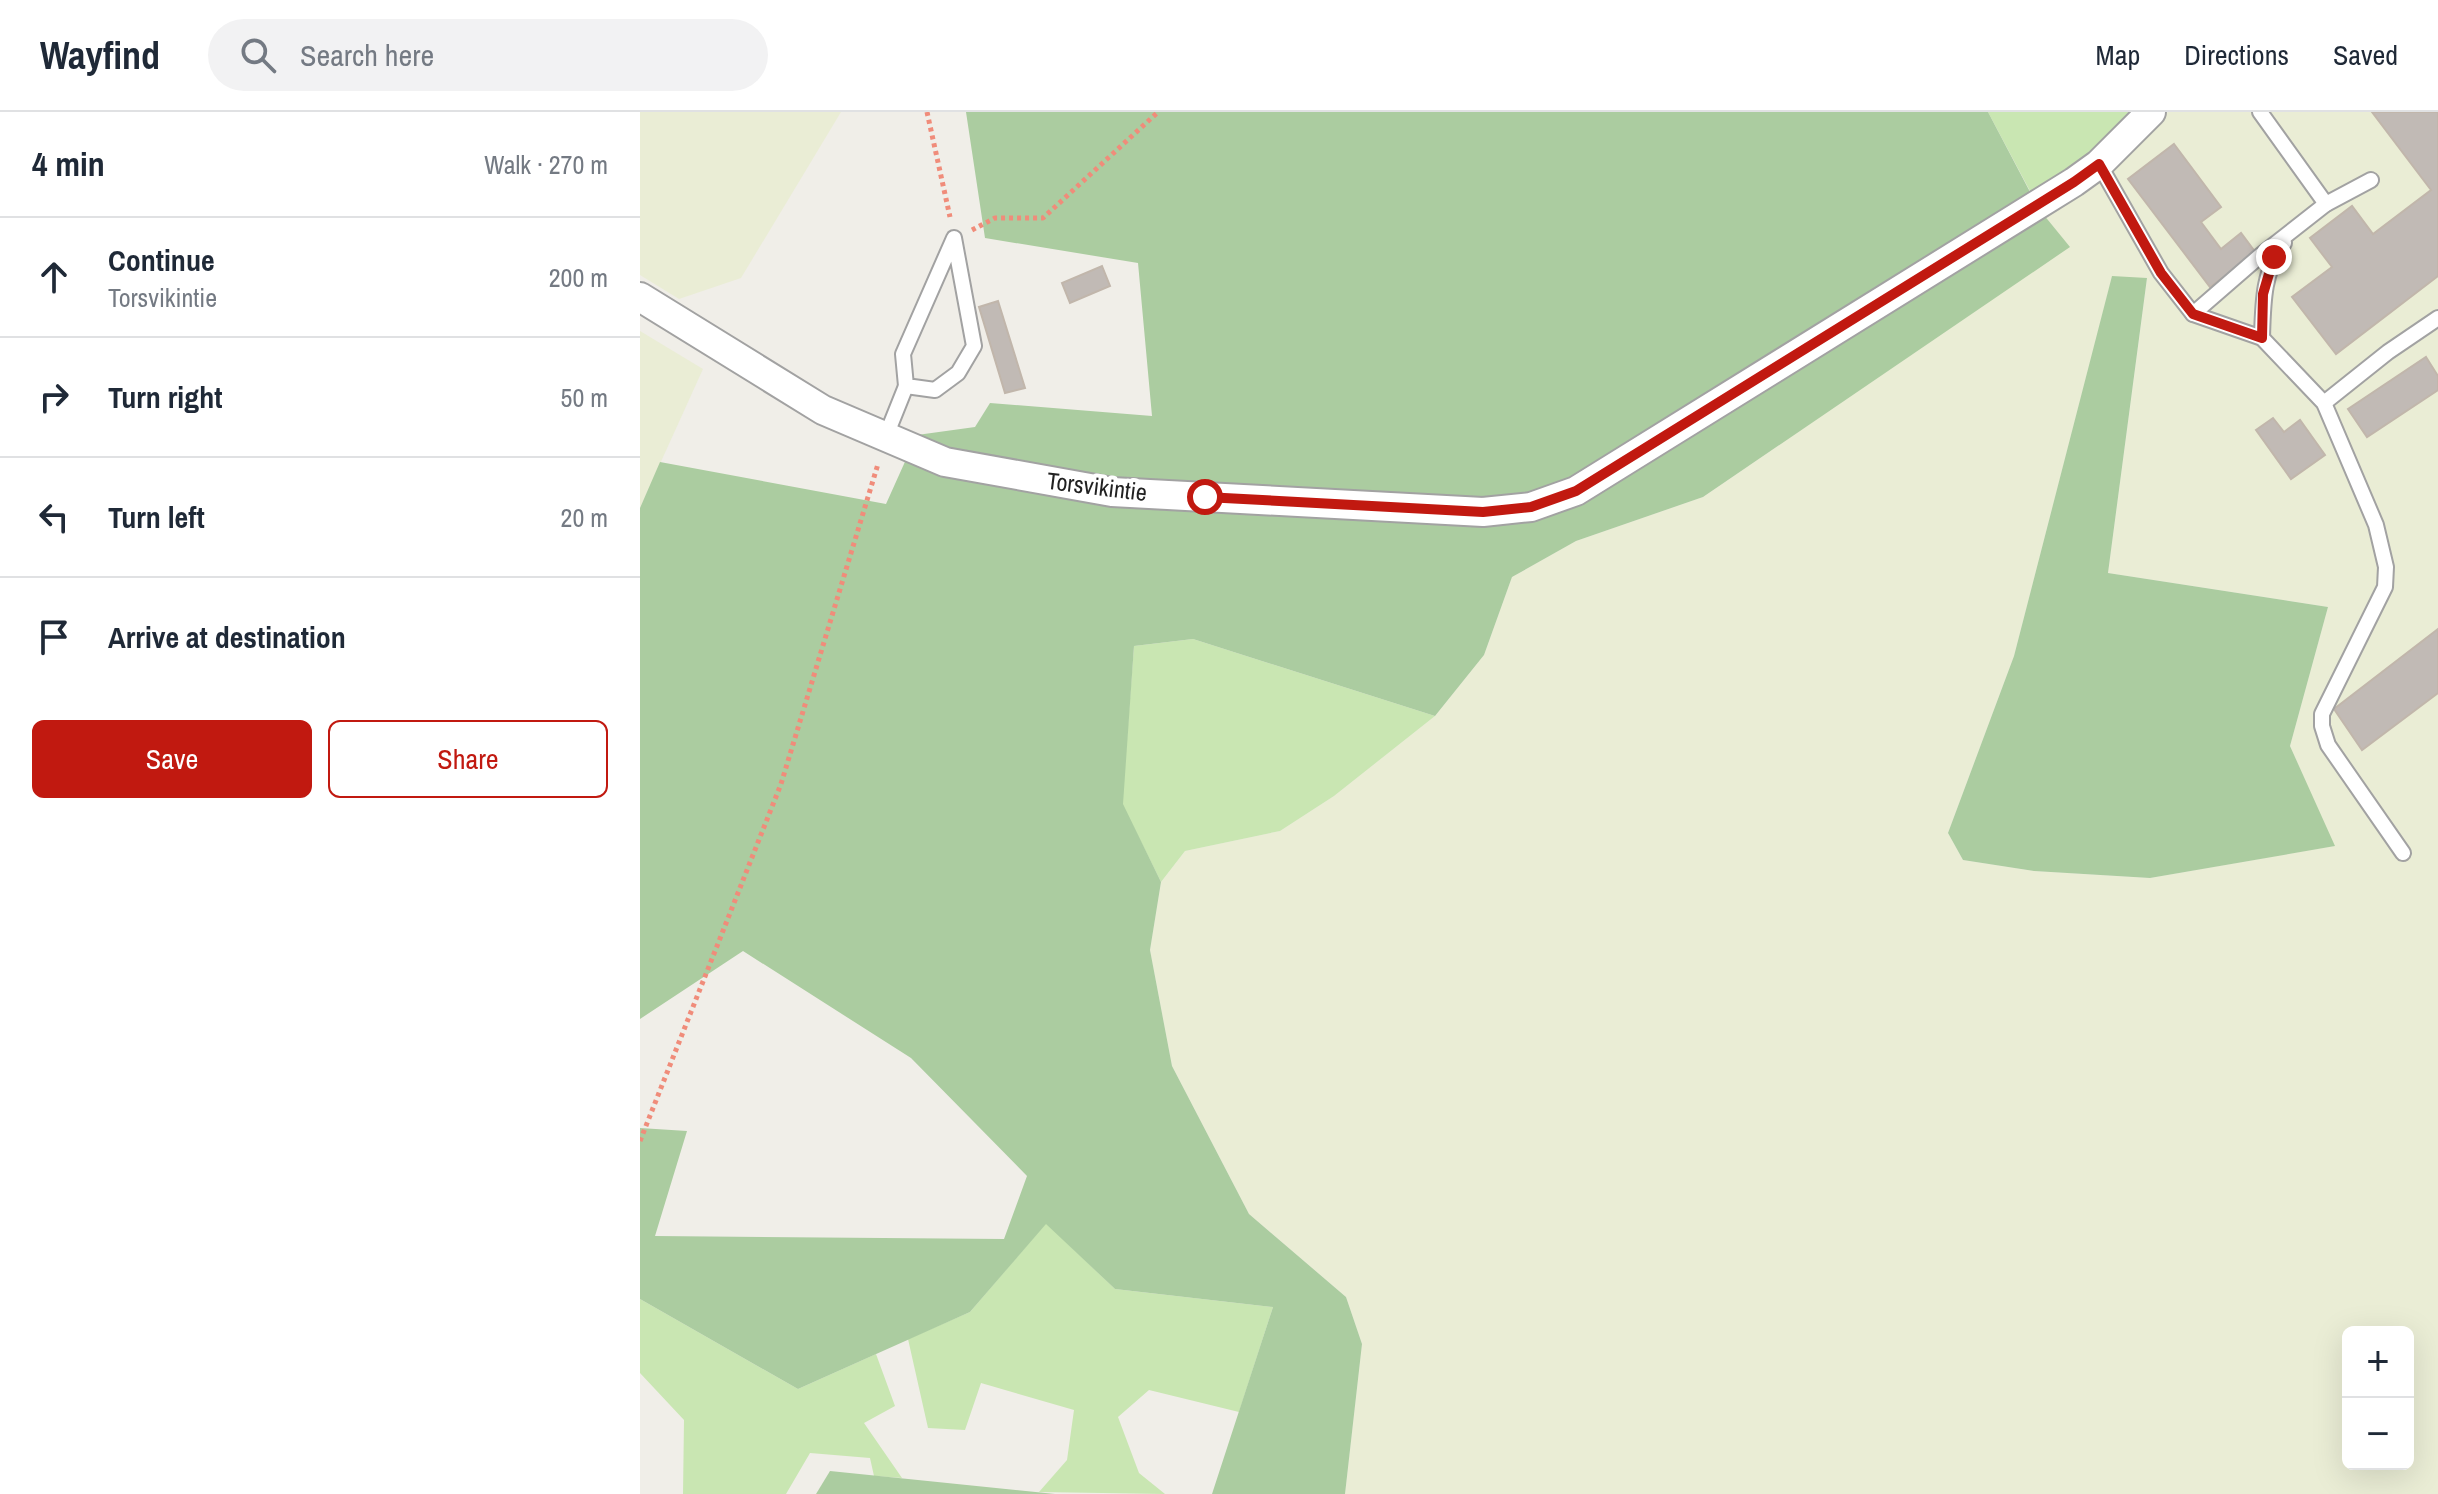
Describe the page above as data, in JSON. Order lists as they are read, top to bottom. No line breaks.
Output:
{"streets":{"street":["Torsvikintie"]},"page":{"header":"Wayfind","search":"Search here","nav":["Map","Directions","Saved"],"heading":["4 min","Walk · 270 m"],"list":[["Continue","Torsvikintie","200 m"],["Turn right","50 m"],["Turn left","20 m"],"Arrive at destination"],"buttons":["Save","Share"],"map_buttons":["+","−"]}}
